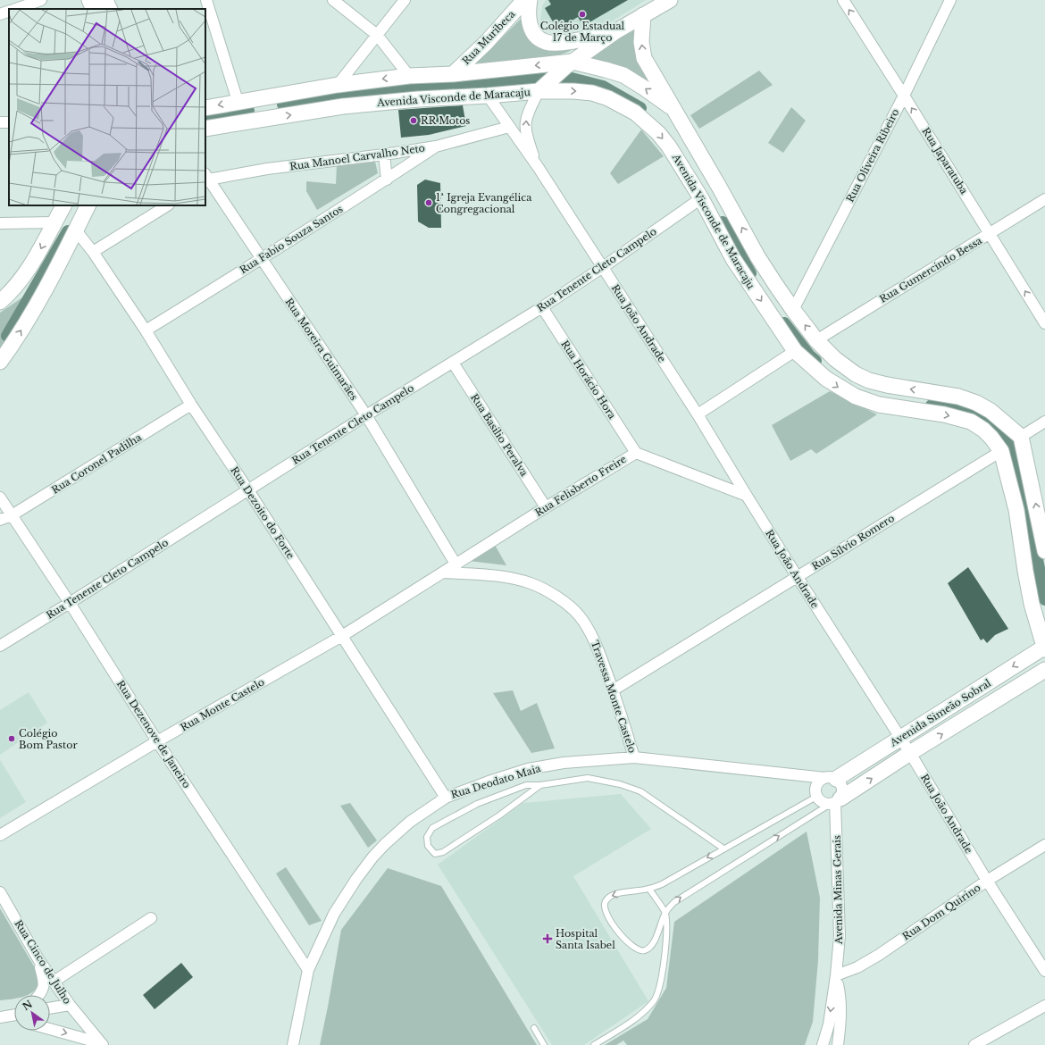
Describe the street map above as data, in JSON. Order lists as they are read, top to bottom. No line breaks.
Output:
{"streets":{"main road":["Rua Muribeca","Avenida Visconde de Maracaju","Avenida Simeão Sobral"],"street":["Rua Oliveira Ribeiro","Rua Manoel Carvalho Neto","Rua Japaratuba","Rua Fabio Souza Santos","Rua Tenente Cleto Campelo","Rua Gumercindo Bessa","Rua João Andrade","Rua Moreira Guimarães","Rua Horácio Hora","Rua Basilio Peralva","Rua Coronel Padilha","Rua Felisberto Freire","Rua Dezoito do Forte","Rua Sílvio Romero","Travessa Monte Castelo","Rua Monte Castelo","Rua Dezenove de Janeiro","Rua Deodato Maia","Avenida Minas Gerais","Rua Dom Quirino","Rua Cinco de Julho"]},"crossings":[["Avenida Visconde de Maracaju","Rua Tenente Cleto Campelo"],["Avenida Visconde de Maracaju","Rua João Andrade"],["Avenida Visconde de Maracaju","Rua Sílvio Romero"],["Avenida Visconde de Maracaju","Avenida Simeão Sobral"],["Rua Oliveira Ribeiro","Rua Japaratuba"],["Rua Manoel Carvalho Neto","Rua Fabio Souza Santos"],["Rua Manoel Carvalho Neto","Rua João Andrade"],["Rua Manoel Carvalho Neto","Rua Moreira Guimarães"],["Rua Japaratuba","Rua Gumercindo Bessa"],["Rua Fabio Souza Santos","Rua Moreira Guimarães"],["Rua Fabio Souza Santos","Rua Dezoito do Forte"],["Rua Tenente Cleto Campelo","Rua João Andrade"],["Rua Tenente Cleto Campelo","Rua Moreira Guimarães"],["Rua Tenente Cleto Campelo","Rua Horácio Hora"],["Rua Tenente Cleto Campelo","Rua Basilio Peralva"],["Rua Tenente Cleto Campelo","Rua Dezoito do Forte"],["Rua Tenente Cleto Campelo","Rua Dezenove de Janeiro"],["Rua João Andrade","Rua Felisberto Freire"],["Rua João Andrade","Rua Sílvio Romero"],["Rua João Andrade","Avenida Simeão Sobral"],["Rua João Andrade","Rua Dom Quirino"],["Rua Moreira Guimarães","Rua Felisberto Freire"],["Rua Horácio Hora","Rua Felisberto Freire"],["Rua Basilio Peralva","Rua Felisberto Freire"],["Rua Coronel Padilha","Rua Dezoito do Forte"],["Rua Coronel Padilha","Rua Dezenove de Janeiro"],["Rua Felisberto Freire","Travessa Monte Castelo"],["Rua Felisberto Freire","Rua Monte Castelo"],["Rua Dezoito do Forte","Rua Monte Castelo"],["Rua Dezoito do Forte","Rua Deodato Maia"],["Rua Sílvio Romero","Travessa Monte Castelo"],["Travessa Monte Castelo","Rua Monte Castelo"],["Travessa Monte Castelo","Rua Deodato Maia"],["Rua Monte Castelo","Rua Dezenove de Janeiro"],["Avenida Simeão Sobral","Rua Deodato Maia"],["Avenida Simeão Sobral","Avenida Minas Gerais"],["Rua Dezenove de Janeiro","Rua Deodato Maia"],["Rua Deodato Maia","Avenida Minas Gerais"],["Avenida Minas Gerais","Rua Dom Quirino"]],"one_way":["Rua Japaratuba"],"places":{"other":["Colégio Estadual 17 de Março","RR Motos","1ª Igreja Evangélica Congregacional","Colégio Bom Pastor"],"health":["Hospital Santa Isabel"]},"north":"top left"}
